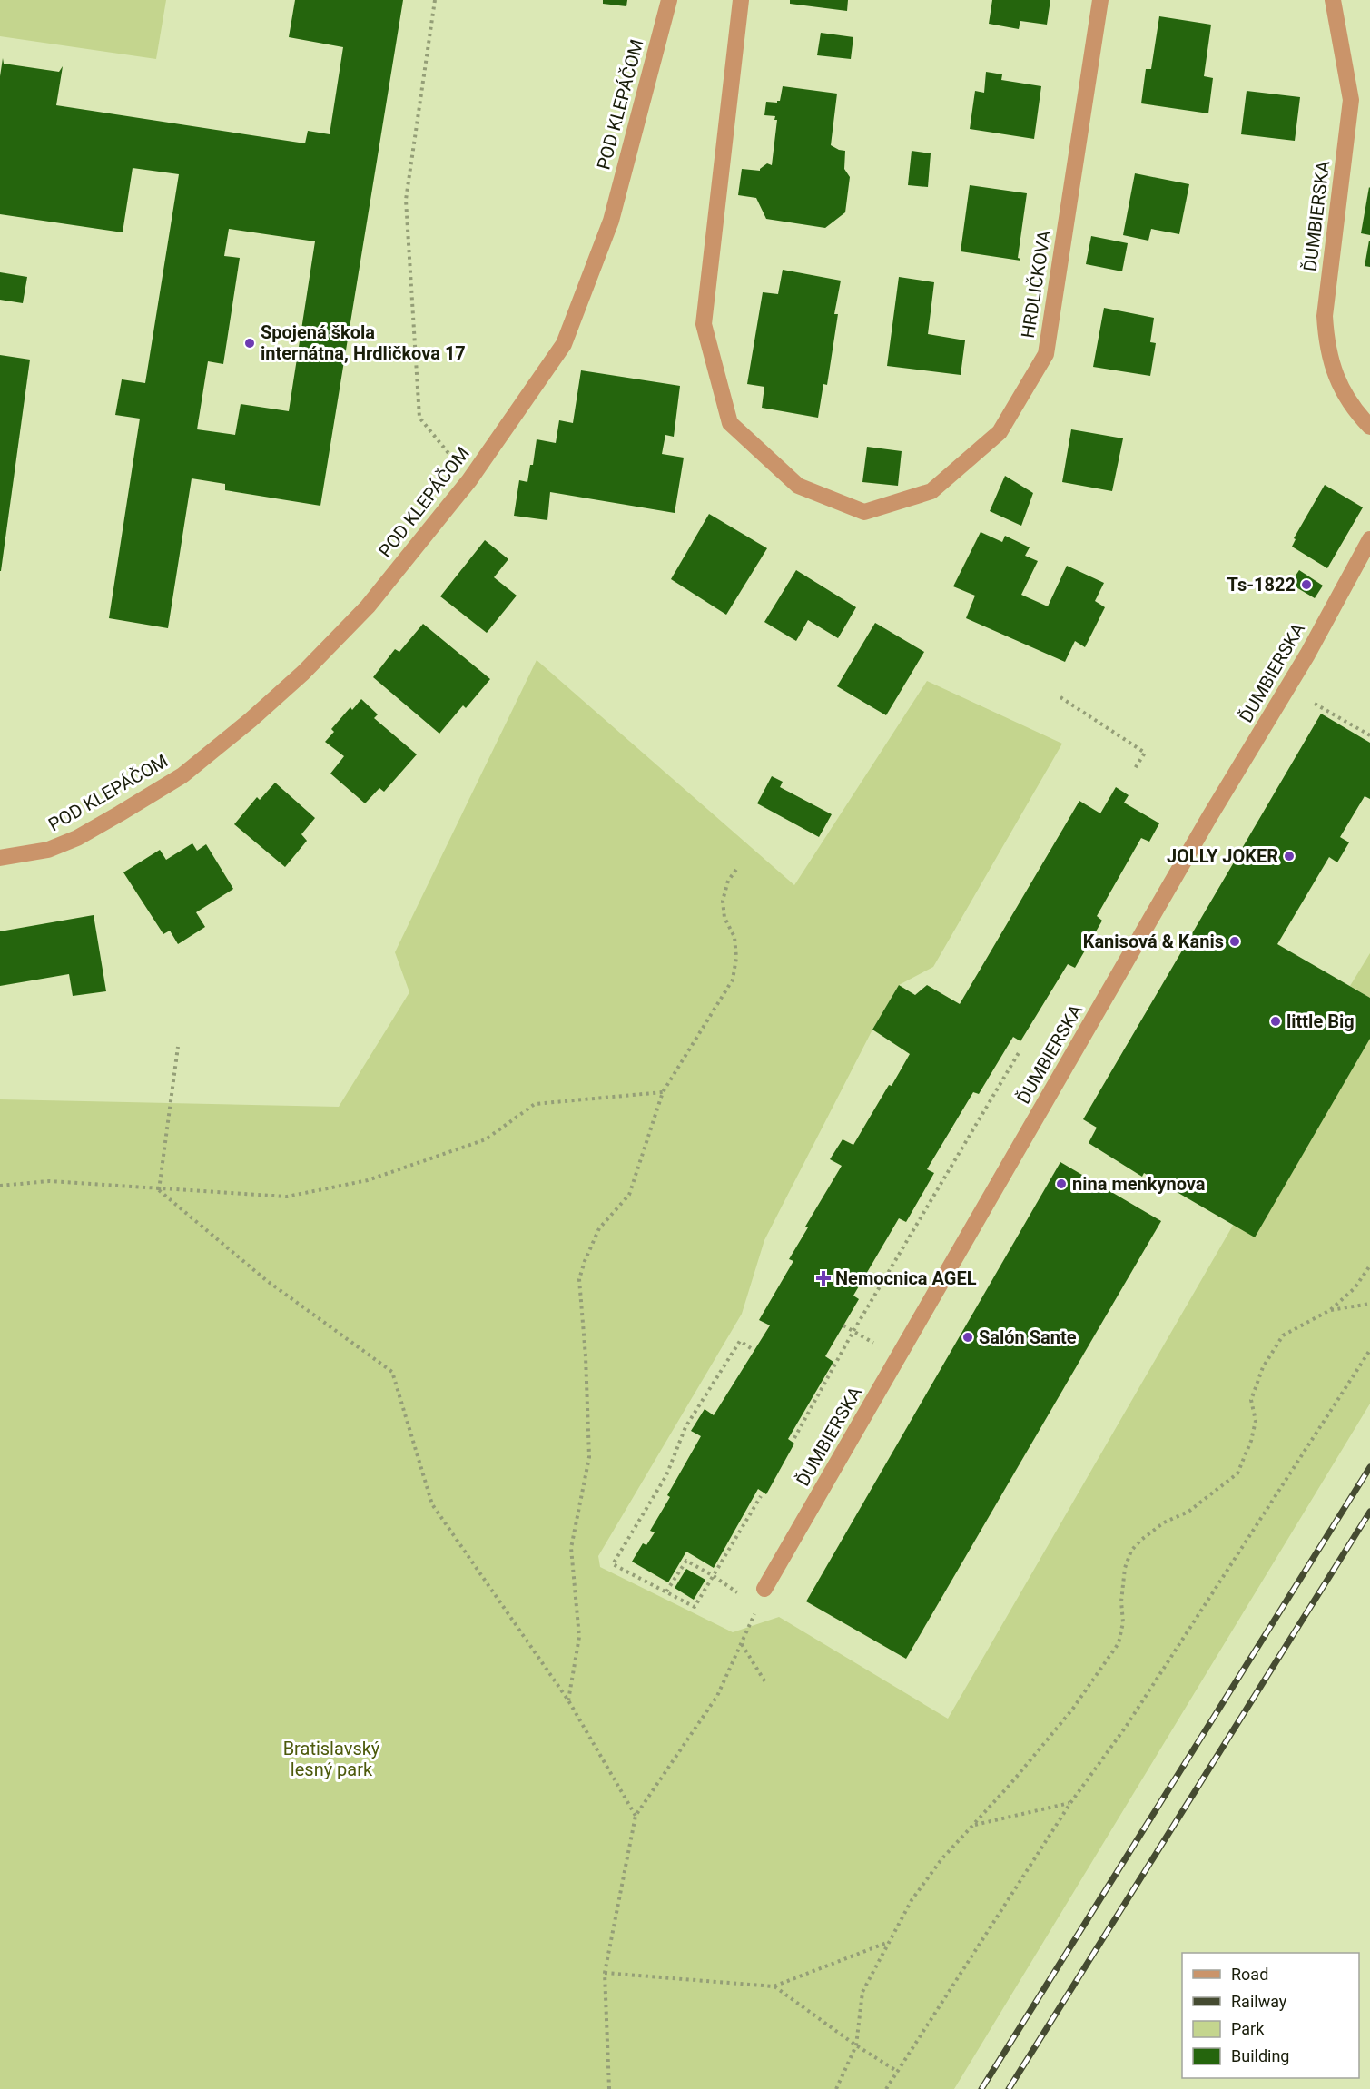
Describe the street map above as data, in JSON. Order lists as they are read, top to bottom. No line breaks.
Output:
{"streets":{"street":["POD KLEPÁČOM","ĎUMBIERSKA","HRDLIČKOVA"]},"parks":["Bratislavský lesný park"],"places":{"other":["Spojená škola internátna, Hrdličkova 17","Ts-1822","JOLLY JOKER","Kanisová & Kanis","little Big","nina menkynova","Salón Sante"],"health":["Nemocnica AGEL"]},"legend":["Road","Railway","Park","Building"]}
